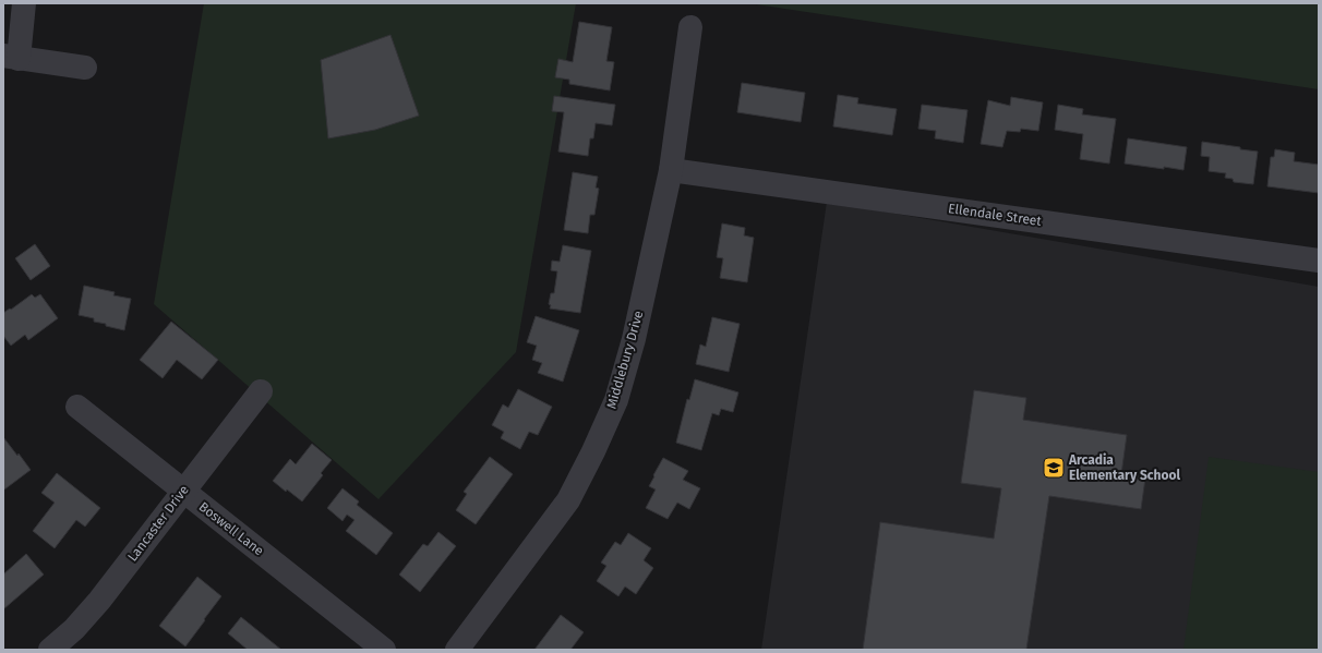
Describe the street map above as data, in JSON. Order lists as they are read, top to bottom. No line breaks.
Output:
{"streets":{"street":["Ellendale Street","Middlebury Drive","Lancaster Drive","Boswell Lane"]},"crossings":[["Ellendale Street","Middlebury Drive"],["Lancaster Drive","Boswell Lane"]],"places":{"school or university":["Arcadia Elementary School"]}}
